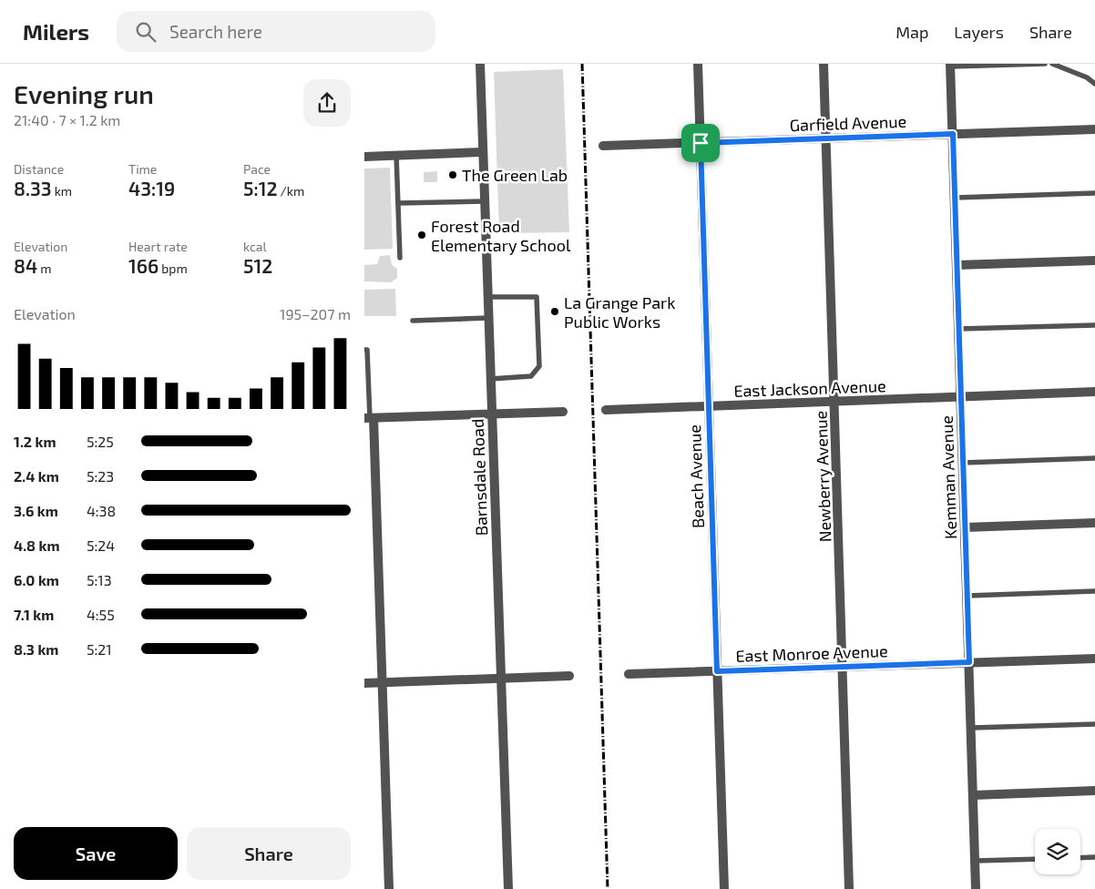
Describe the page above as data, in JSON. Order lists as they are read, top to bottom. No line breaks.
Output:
{"streets":{"street":["Garfield Avenue","East Jackson Avenue","Beach Avenue","Newberry Avenue","Barnsdale Road","Kemman Avenue","East Monroe Avenue"]},"crossings":[["Garfield Avenue","Beach Avenue"],["Garfield Avenue","Newberry Avenue"],["Garfield Avenue","Kemman Avenue"],["East Jackson Avenue","Beach Avenue"],["East Jackson Avenue","Newberry Avenue"],["East Jackson Avenue","Kemman Avenue"],["Beach Avenue","East Monroe Avenue"],["Newberry Avenue","East Monroe Avenue"],["Kemman Avenue","East Monroe Avenue"]],"places":["The Green Lab","Forest Road Elementary School","La Grange Park Public Works"],"page":{"header":"Milers","search":"Search here","nav":["Map","Layers","Share"],"heading":["Evening run","21:40 · 7 × 1.2 km"],"stats":[["Distance","8.33 km"],["Time","43:19"],["Pace","5:12 /km"],["Elevation","84 m"],["Heart rate","166 bpm"],["kcal","512"]],"chart":["Elevation","195–207 m"],"list":[{"name":"1.2 km","note":"5:25"},{"name":"2.4 km","note":"5:23"},{"name":"3.6 km","note":"4:38"},{"name":"4.8 km","note":"5:24"},{"name":"6.0 km","note":"5:13"},{"name":"7.1 km","note":"4:55"},{"name":"8.3 km","note":"5:21"}],"buttons":["Save","Share"]}}
